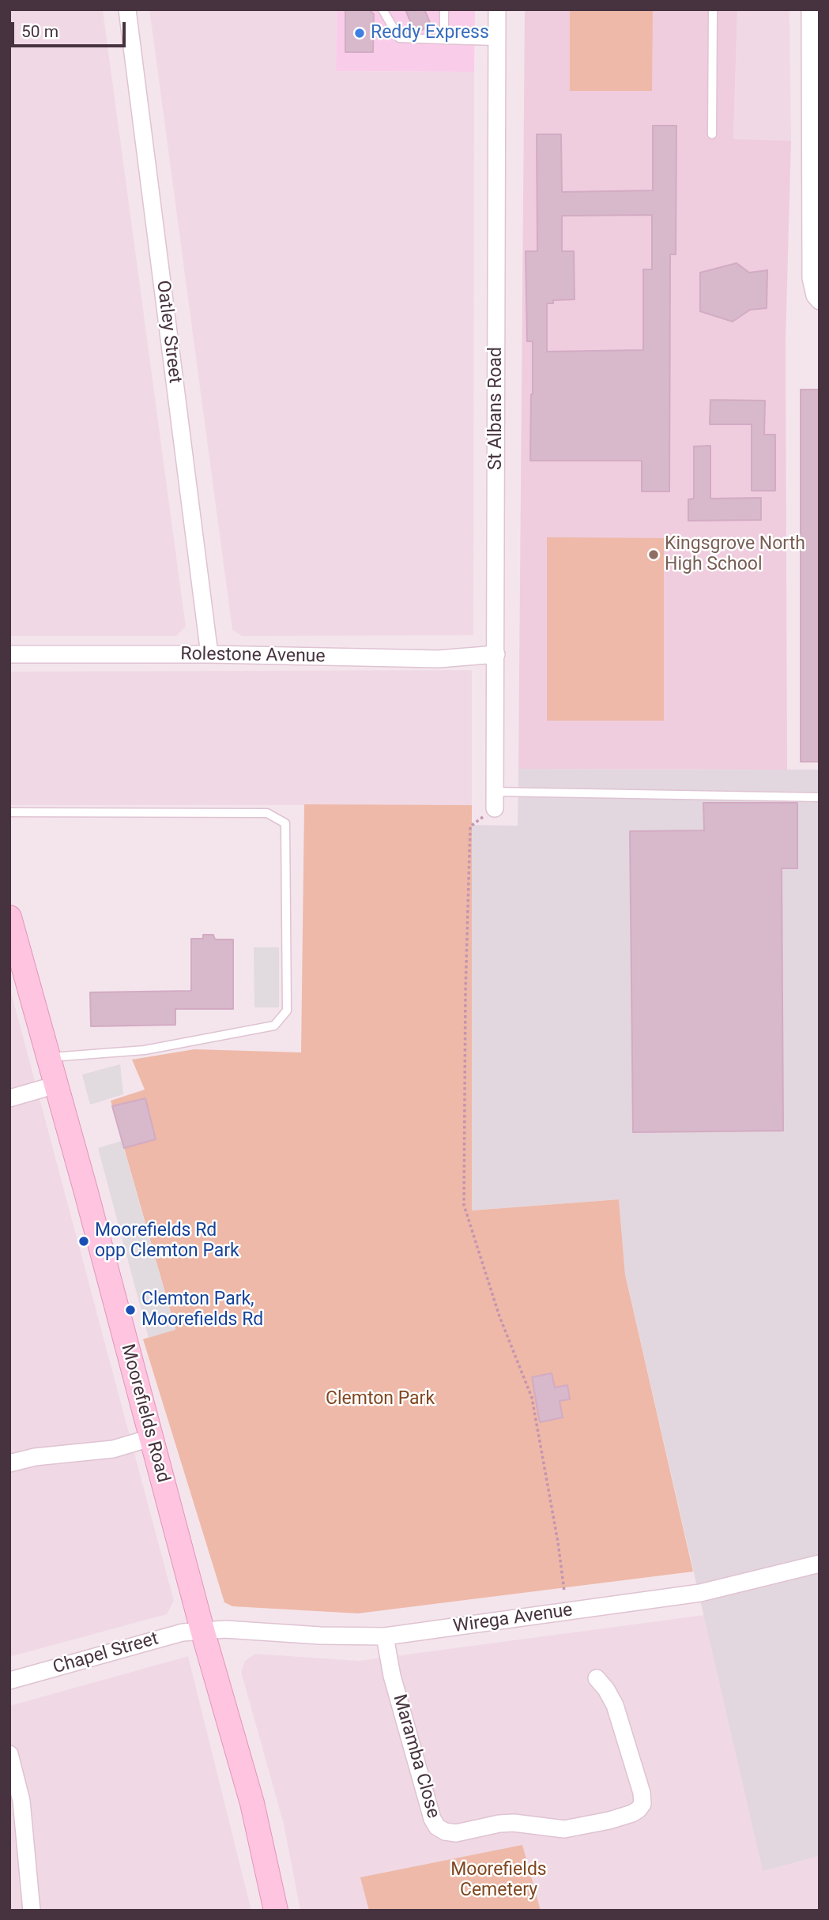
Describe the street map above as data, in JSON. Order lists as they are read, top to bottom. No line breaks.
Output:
{"streets":{"main road":["Moorefields Road"],"street":["Oatley Street","St Albans Road","Rolestone Avenue","Wirega Avenue","Chapel Street","Maramba Close"]},"crossings":[["Oatley Street","Rolestone Avenue"],["St Albans Road","Rolestone Avenue"],["Moorefields Road","Wirega Avenue"],["Moorefields Road","Chapel Street"],["Wirega Avenue","Chapel Street"],["Wirega Avenue","Maramba Close"]],"parks":["Clemton Park","Moorefields Cemetery"],"places":["Reddy Express","Kingsgrove North High School","Moorefields Rd opp Clemton Park","Clemton Park, Moorefields Rd"],"scale_bar":"50 m"}
